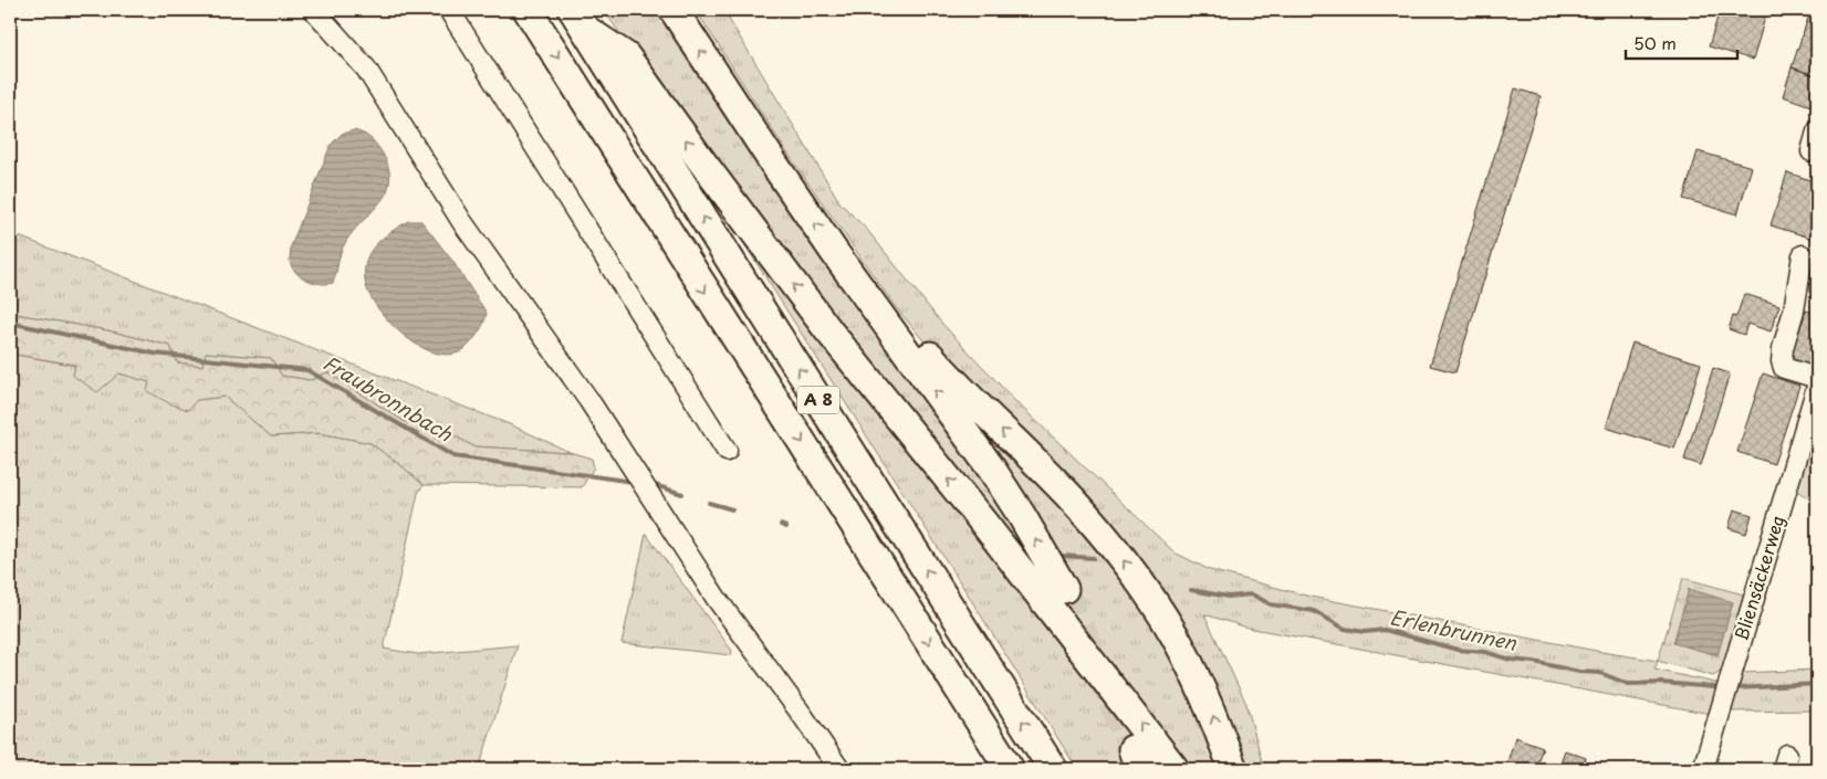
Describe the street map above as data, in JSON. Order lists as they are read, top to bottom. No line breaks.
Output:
{"streets":{"highway":["A 8"],"street":["Bliensäckerweg"]},"water":["Fraubronnbach","Erlenbrunnen"],"scale_bar":"50 m"}
